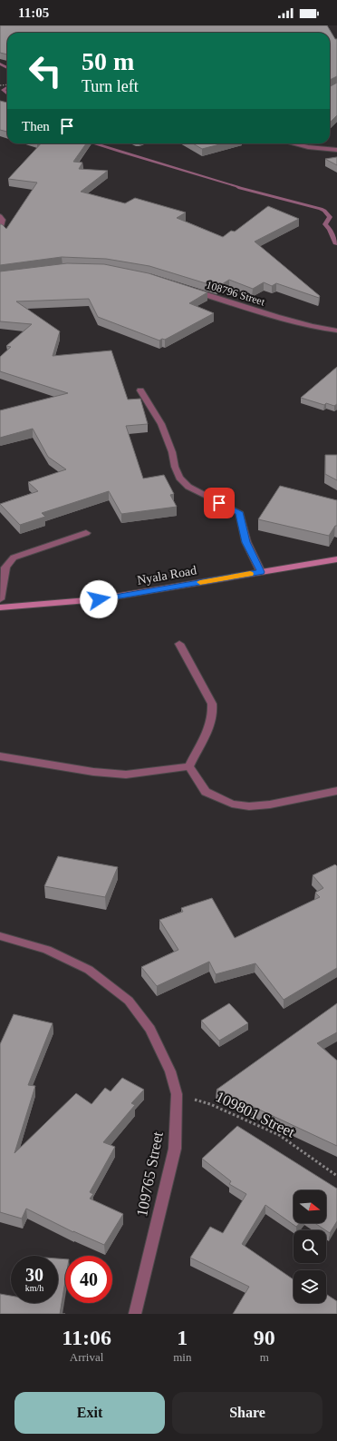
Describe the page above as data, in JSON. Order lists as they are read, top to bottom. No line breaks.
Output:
{"streets":{"street":["108796 Street","Nyala Road","109765 Street"],"path":["109801 Street"]},"crossings":[["109801 Street","109765 Street"]],"north":"right","page":{"status":"11:05","turn":["50 m","Turn left"],"then":"Then","speed":"30 km/h","limit":"40","eta":["11:06","Arrival","1","min","90","m"],"buttons":["Exit","Share"]}}
